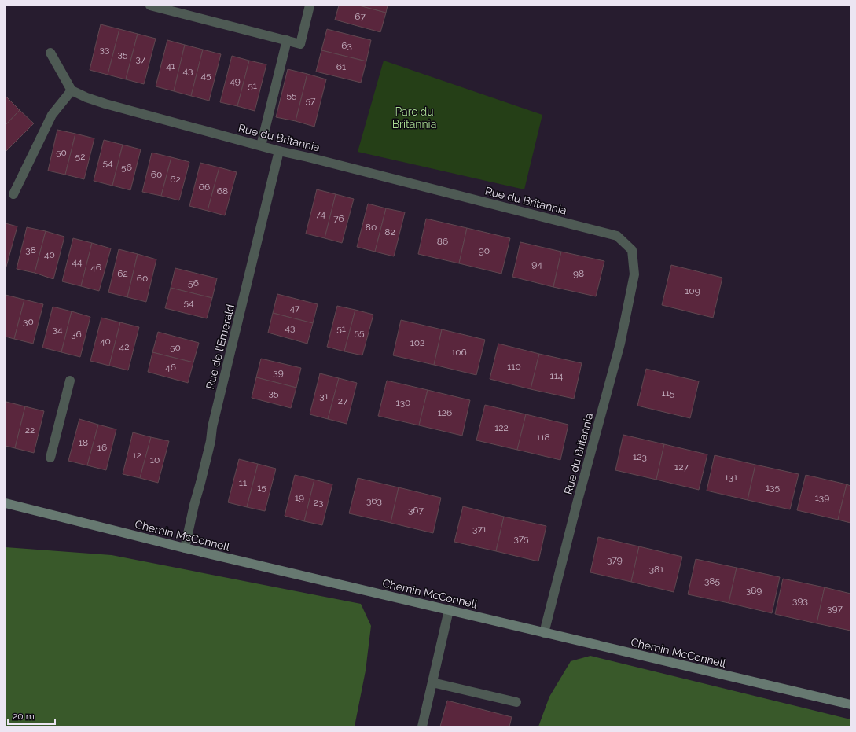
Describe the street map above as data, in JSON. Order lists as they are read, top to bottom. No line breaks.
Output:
{"streets":{"street":["Rue du Britannia","Rue de l'Emerald","Chemin McConnell"]},"crossings":[["Rue du Britannia","Rue de l'Emerald"],["Rue du Britannia","Chemin McConnell"],["Rue de l'Emerald","Chemin McConnell"]],"parks":["Parc du Britannia"],"house_numbers":["67","63","33","35","37","41","61","43","45","49","51","55","57","50","52","54","56","60","62","66","68","74","76","80","82","86","38","90","40","44","94","46","62","98","60","56","109","54","47","30","43","51","34","55","36","40","102","42","50","106","110","46","39","114","35","115","31","27","130","126","122","22","118","18","16","12","123","10","127","131","11","15","135","19","139","363","23","367","371","375","379","381","385","389","393","397"],"scale_bar":"20 m"}
